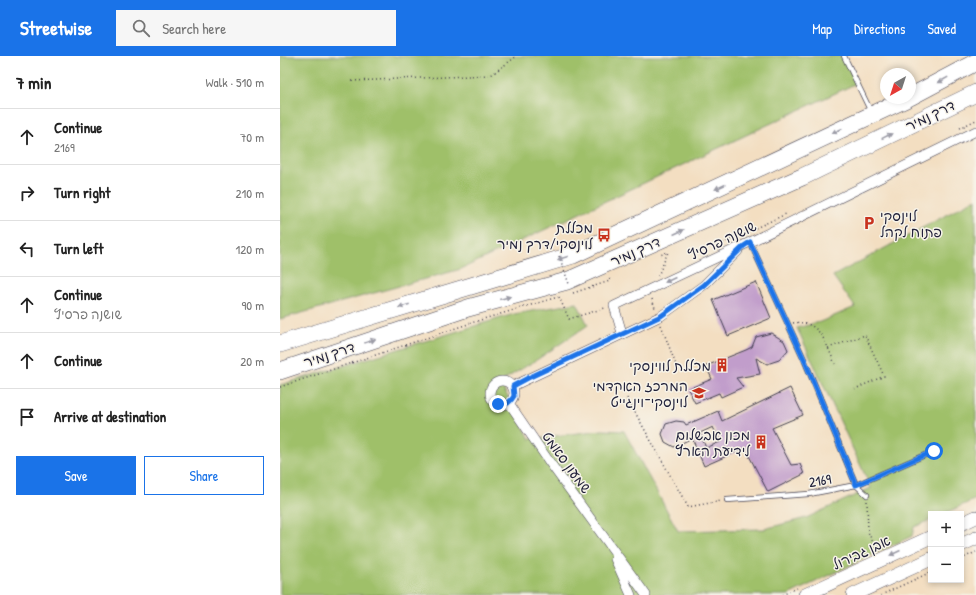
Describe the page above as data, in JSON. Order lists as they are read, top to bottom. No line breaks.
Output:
{"streets":{"highway":["דרך נמיר"],"street":["שושנה פרסיץ","שמעון סאמט","אבן גבירול"],"lane":["2169"]},"places":{"parking":["לוינסקי פתוח לקהל"],"bus stop":["מכללת לוינסקי/דרך נמיר"],"building":["מכללת לווינסקי","מכון אבשלום לידיעת הארץ"],"school or university":["המרכז האקדמי לוינסקי־וינגייט"]},"north":"bottom left","page":{"header":"Streetwise","search":"Search here","nav":["Map","Directions","Saved"],"heading":["7 min","Walk · 510 m"],"list":[["Continue","2169","70 m"],["Turn right","210 m"],["Turn left","120 m"],["Continue","שושנה פרסיץ","90 m"],["Continue","20 m"],"Arrive at destination"],"buttons":["Save","Share"],"map_buttons":["+","−"]}}
